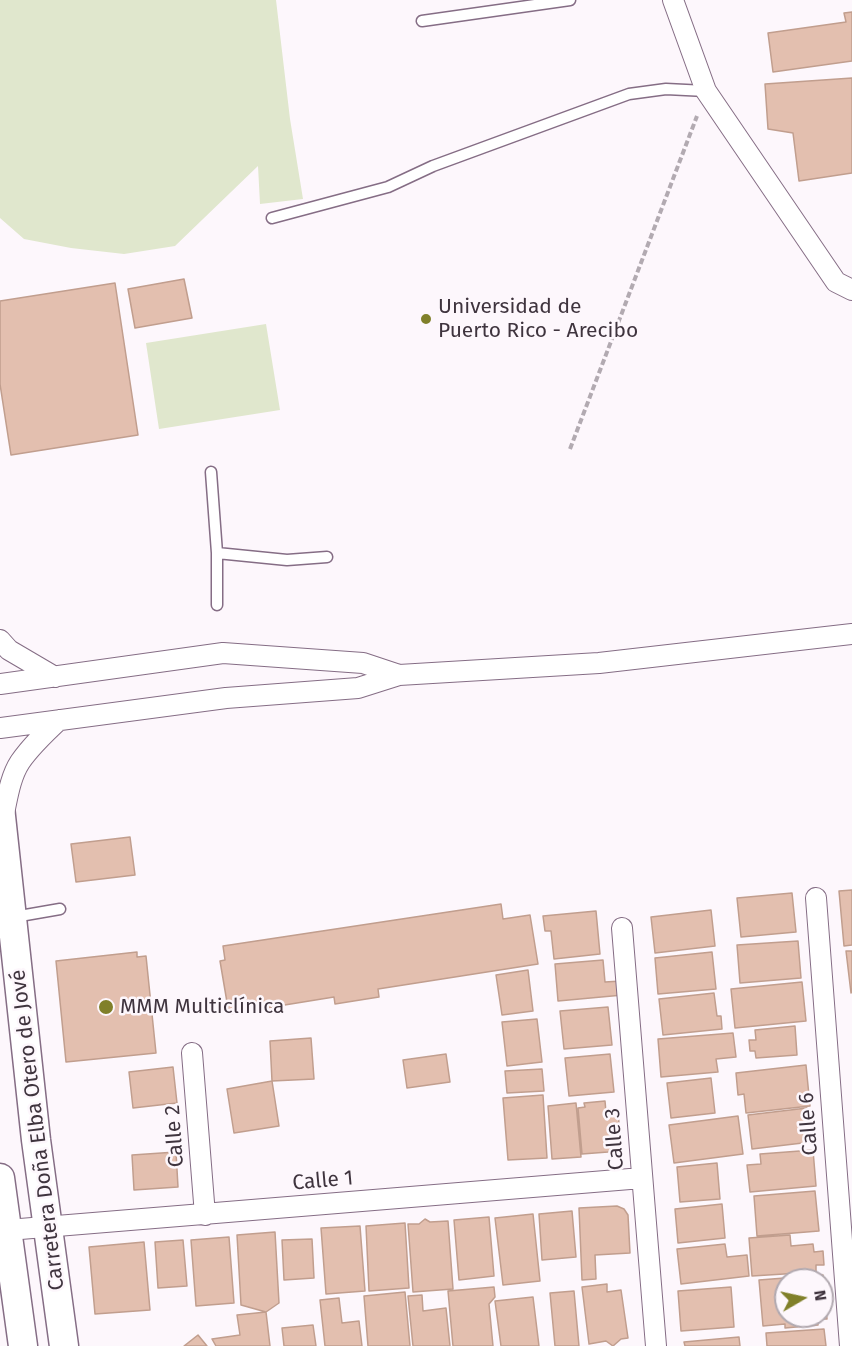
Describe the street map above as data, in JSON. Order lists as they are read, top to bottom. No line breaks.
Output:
{"streets":{"street":["Calle 6","Carretera Doña Elba Otero de Jové","Calle 2","Calle 3","Calle 1"]},"crossings":[["Carretera Doña Elba Otero de Jové","Calle 1"],["Calle 2","Calle 1"],["Calle 3","Calle 1"]],"places":["Universidad de Puerto Rico - Arecibo","MMM Multiclínica"],"north":"right"}
